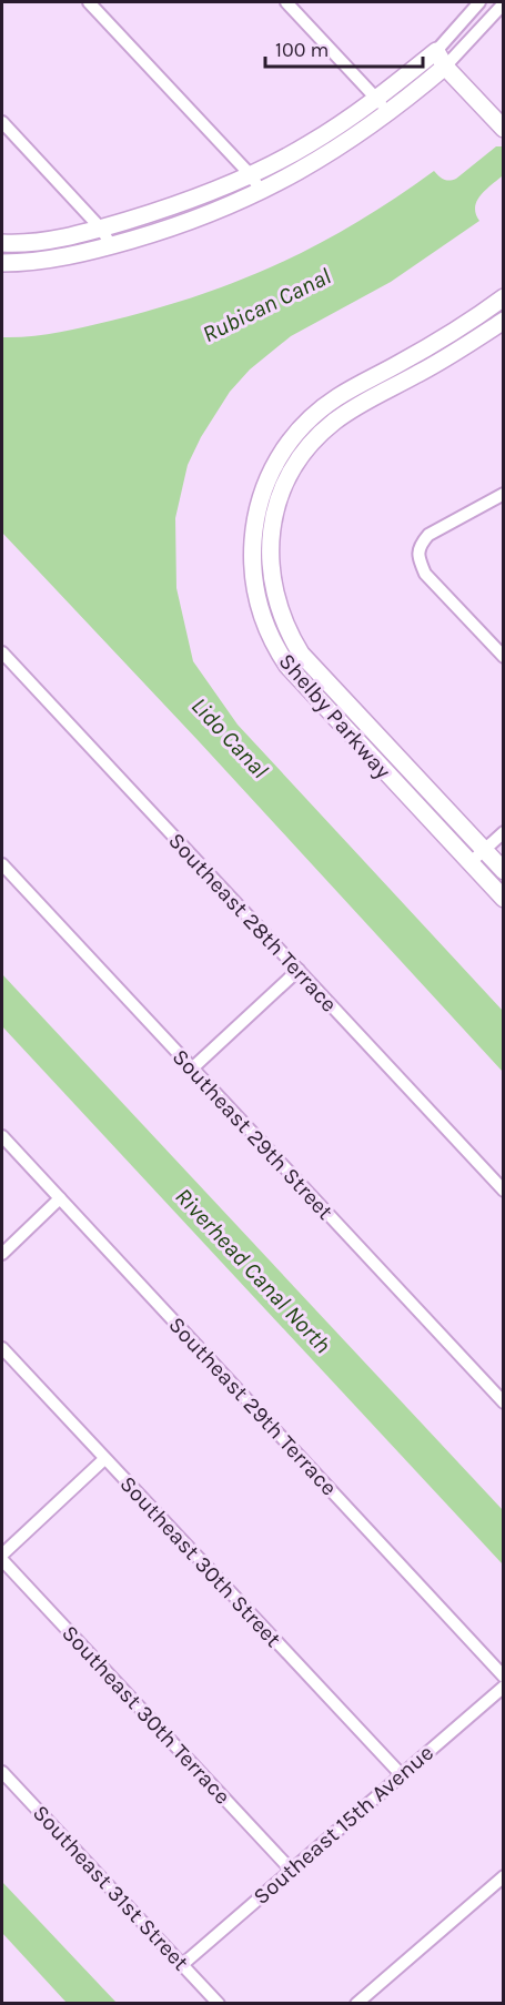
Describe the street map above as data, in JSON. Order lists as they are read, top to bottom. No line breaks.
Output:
{"streets":{"street":["Shelby Parkway","Southeast 28th Terrace","Southeast 29th Street","Southeast 29th Terrace","Southeast 30th Street","Southeast 30th Terrace","Southeast 15th Avenue","Southeast 31st Street"]},"crossings":[["Southeast 30th Street","Southeast 15th Avenue"],["Southeast 30th Terrace","Southeast 15th Avenue"],["Southeast 15th Avenue","Southeast 31st Street"]],"water":["Rubican Canal","Lido Canal","Riverhead Canal North"],"scale_bar":"100 m"}
